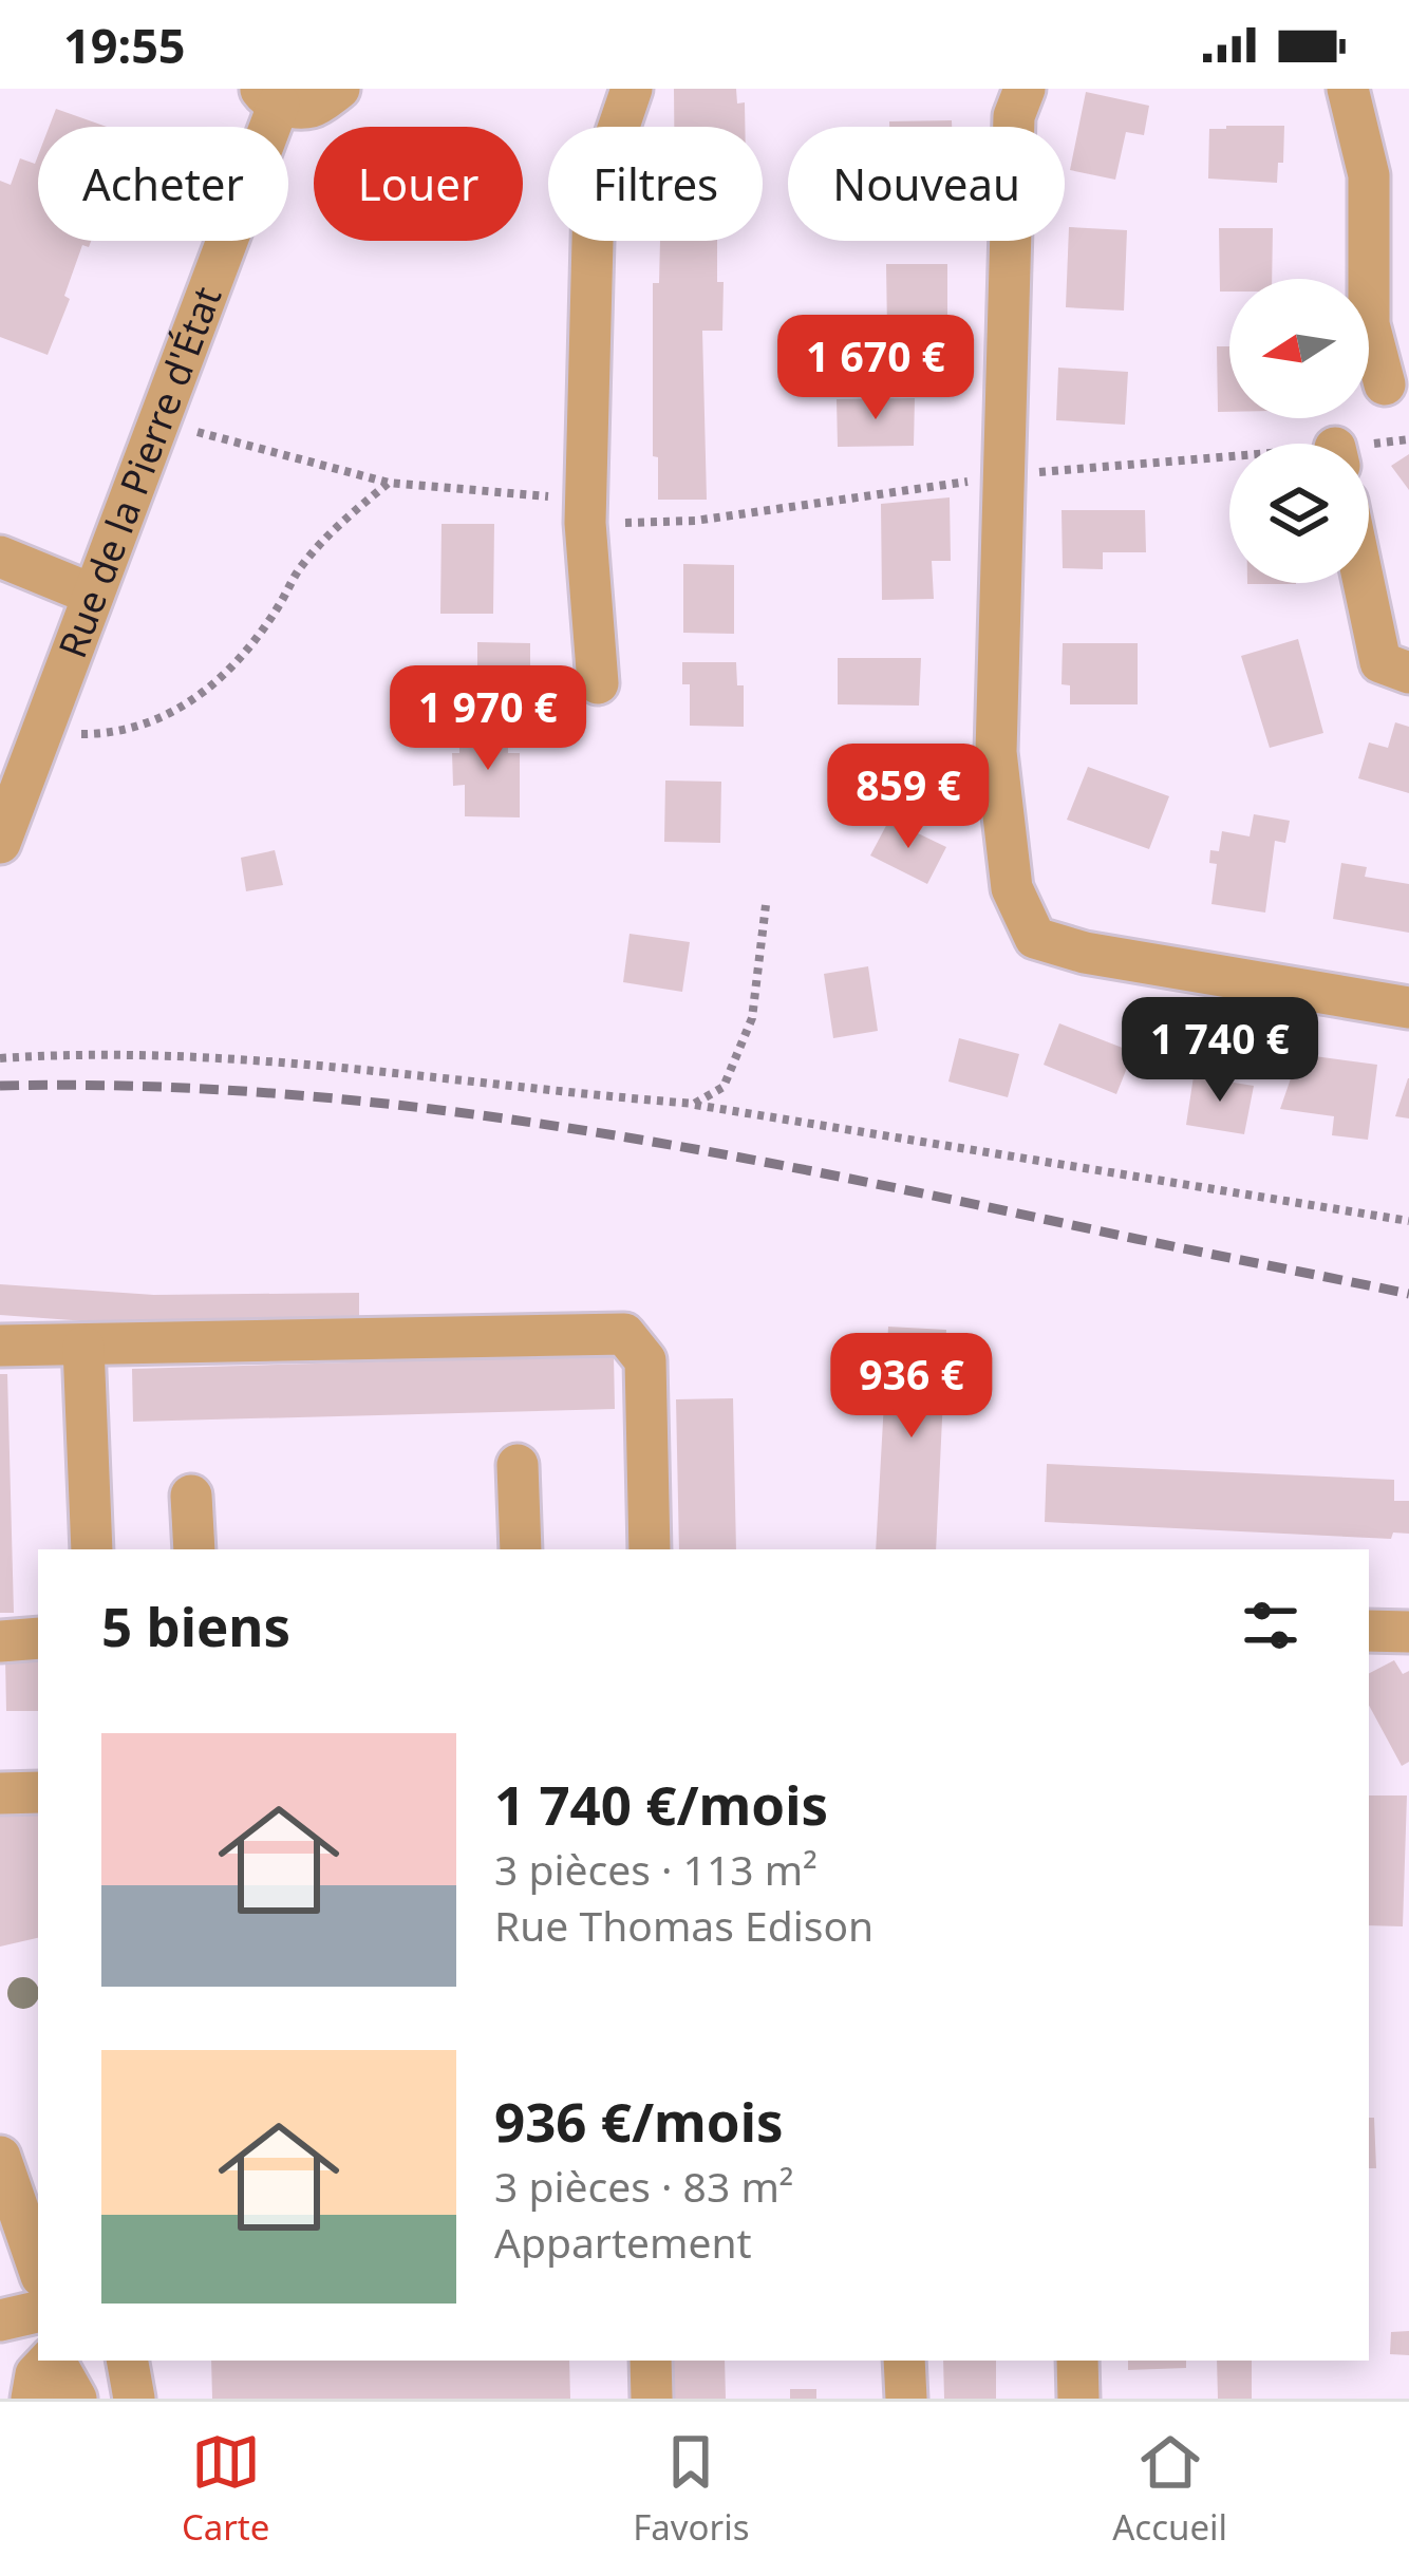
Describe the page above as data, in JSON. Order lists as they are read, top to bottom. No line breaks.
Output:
{"streets":{"street":["Rue de la Pierre d'État"]},"north":"left","page":{"status":"19:55","chip":["Acheter","Louer","Filtres","Nouveau"],"price":["1 670 €","1 970 €","859 €","1 740 €","936 €"],"heading":"5 biens","list":[{"name":"1 740 €/mois","note":"3 pièces · 113 m² · Rue Thomas Edison"},{"name":"936 €/mois","note":"3 pièces · 83 m² · Appartement"}],"tabs":["Carte","Favoris","Accueil"]}}
